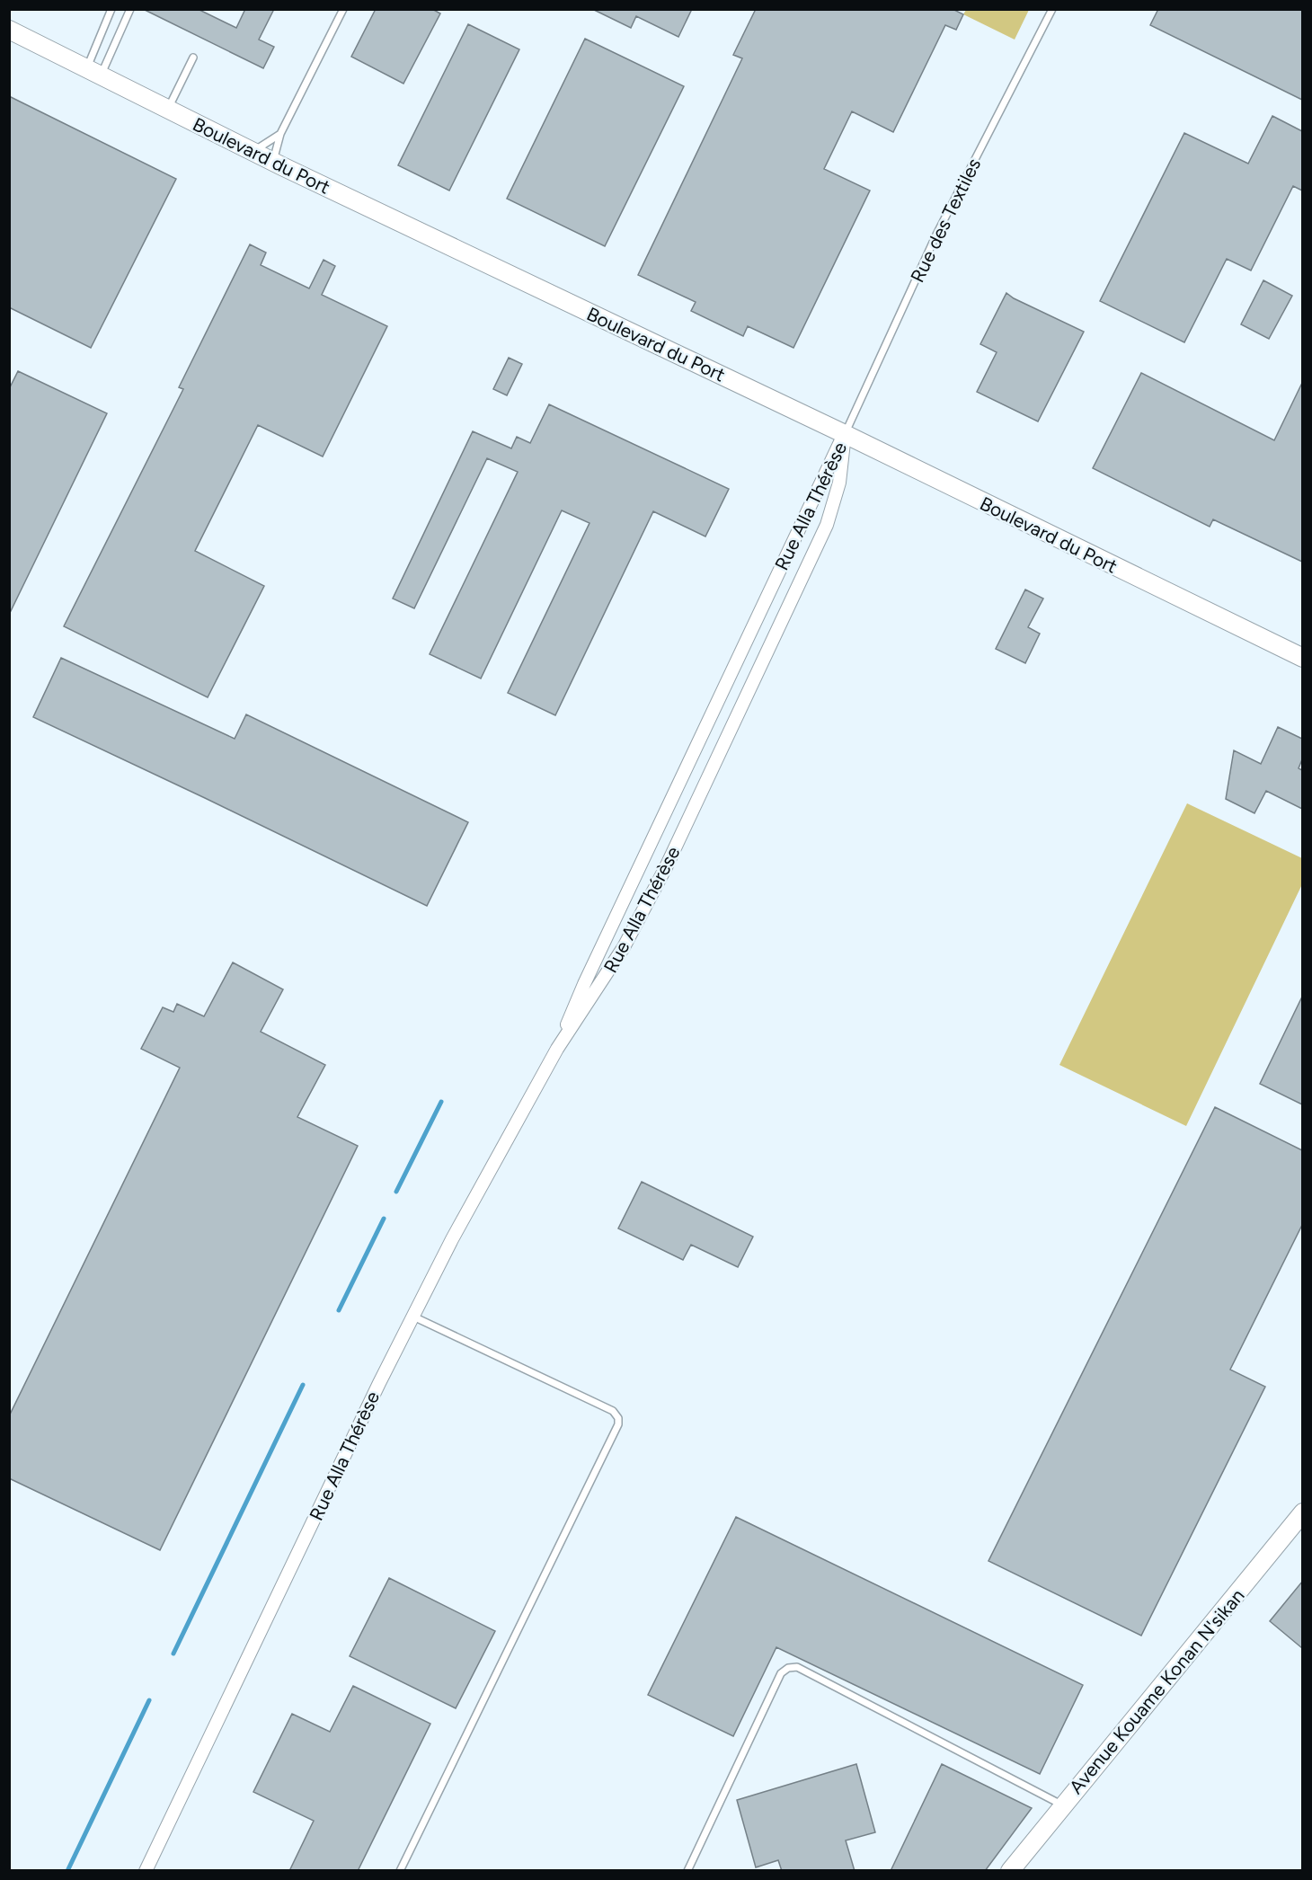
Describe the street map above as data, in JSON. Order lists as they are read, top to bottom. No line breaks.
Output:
{"streets":{"main road":["Boulevard du Port","Avenue Kouame Konan N'sikan"],"street":["Rue Alla Thérèse"],"lane":["Rue des Textiles"]},"crossings":[["Boulevard du Port","Rue des Textiles"],["Boulevard du Port","Rue Alla Thérèse"],["Rue des Textiles","Rue Alla Thérèse"]]}
